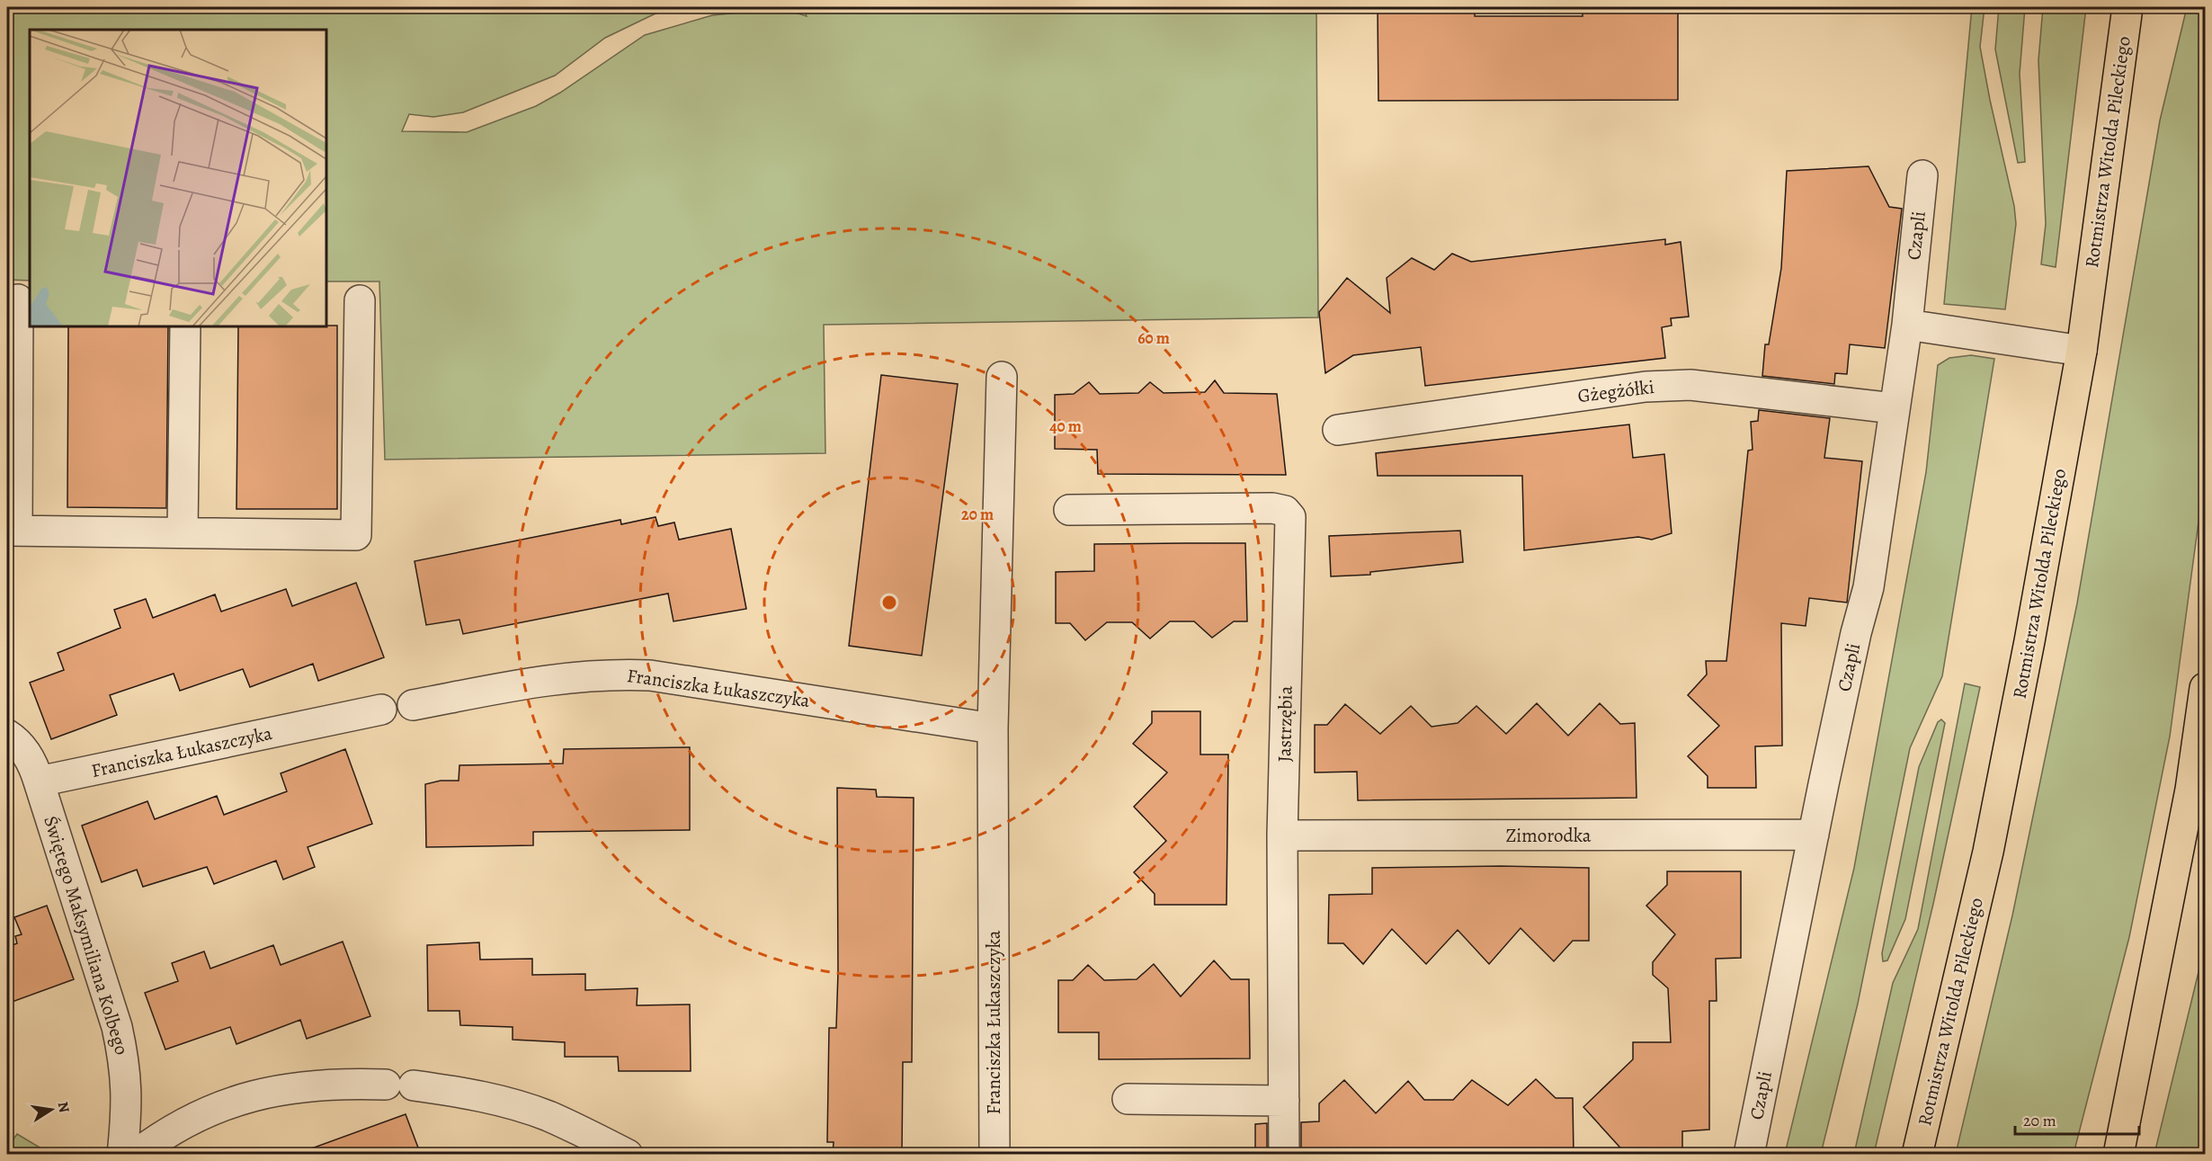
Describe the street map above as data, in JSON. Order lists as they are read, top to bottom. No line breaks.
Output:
{"streets":{"main road":["Rotmistrza Witolda Pileckiego"],"street":["Czapli","Gżegżółki","Franciszka Łukaszczyka","Jastrzębia","Zimorodka","Świętego Maksymiliana Kolbego"]},"crossings":[["Czapli","Gżegżółki"],["Czapli","Zimorodka"],["Franciszka Łukaszczyka","Świętego Maksymiliana Kolbego"],["Jastrzębia","Zimorodka"]],"scale_bar":"20 m","north":"right","rings":["60 m","40 m","20 m"]}
